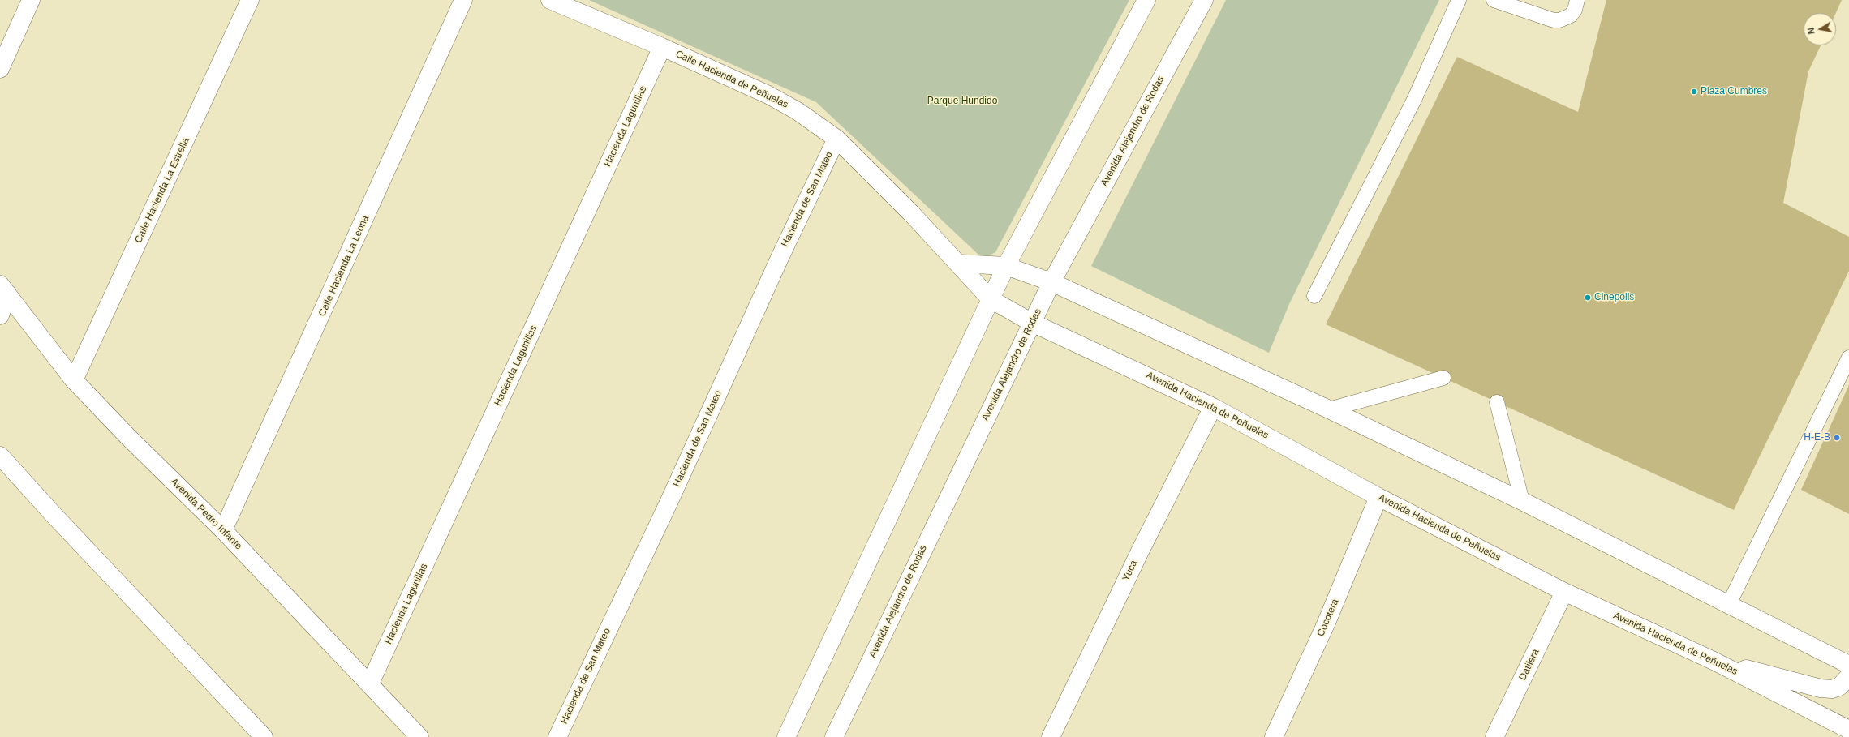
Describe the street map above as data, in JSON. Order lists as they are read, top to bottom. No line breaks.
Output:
{"streets":{"street":["Calle Hacienda de Peñuelas","Hacienda Lagunillas","Avenida Alejandro de Rodas","Calle Hacienda La Estrella","Hacienda de San Mateo","Calle Hacienda La Leona","Avenida Hacienda de Peñuelas","Avenida Pedro Infante","Yuca","Cocotera","Datilera"]},"crossings":[["Calle Hacienda de Peñuelas","Hacienda Lagunillas"],["Calle Hacienda de Peñuelas","Avenida Alejandro de Rodas"],["Calle Hacienda de Peñuelas","Hacienda de San Mateo"],["Calle Hacienda de Peñuelas","Avenida Hacienda de Peñuelas"],["Hacienda Lagunillas","Avenida Pedro Infante"],["Avenida Alejandro de Rodas","Avenida Hacienda de Peñuelas"],["Calle Hacienda La Estrella","Avenida Pedro Infante"],["Calle Hacienda La Leona","Avenida Pedro Infante"],["Avenida Hacienda de Peñuelas","Yuca"],["Avenida Hacienda de Peñuelas","Cocotera"],["Avenida Hacienda de Peñuelas","Datilera"]],"parks":["Parque Hundido"],"places":["Plaza Cumbres","Cinepolis","H-E-B"],"north":"left"}
